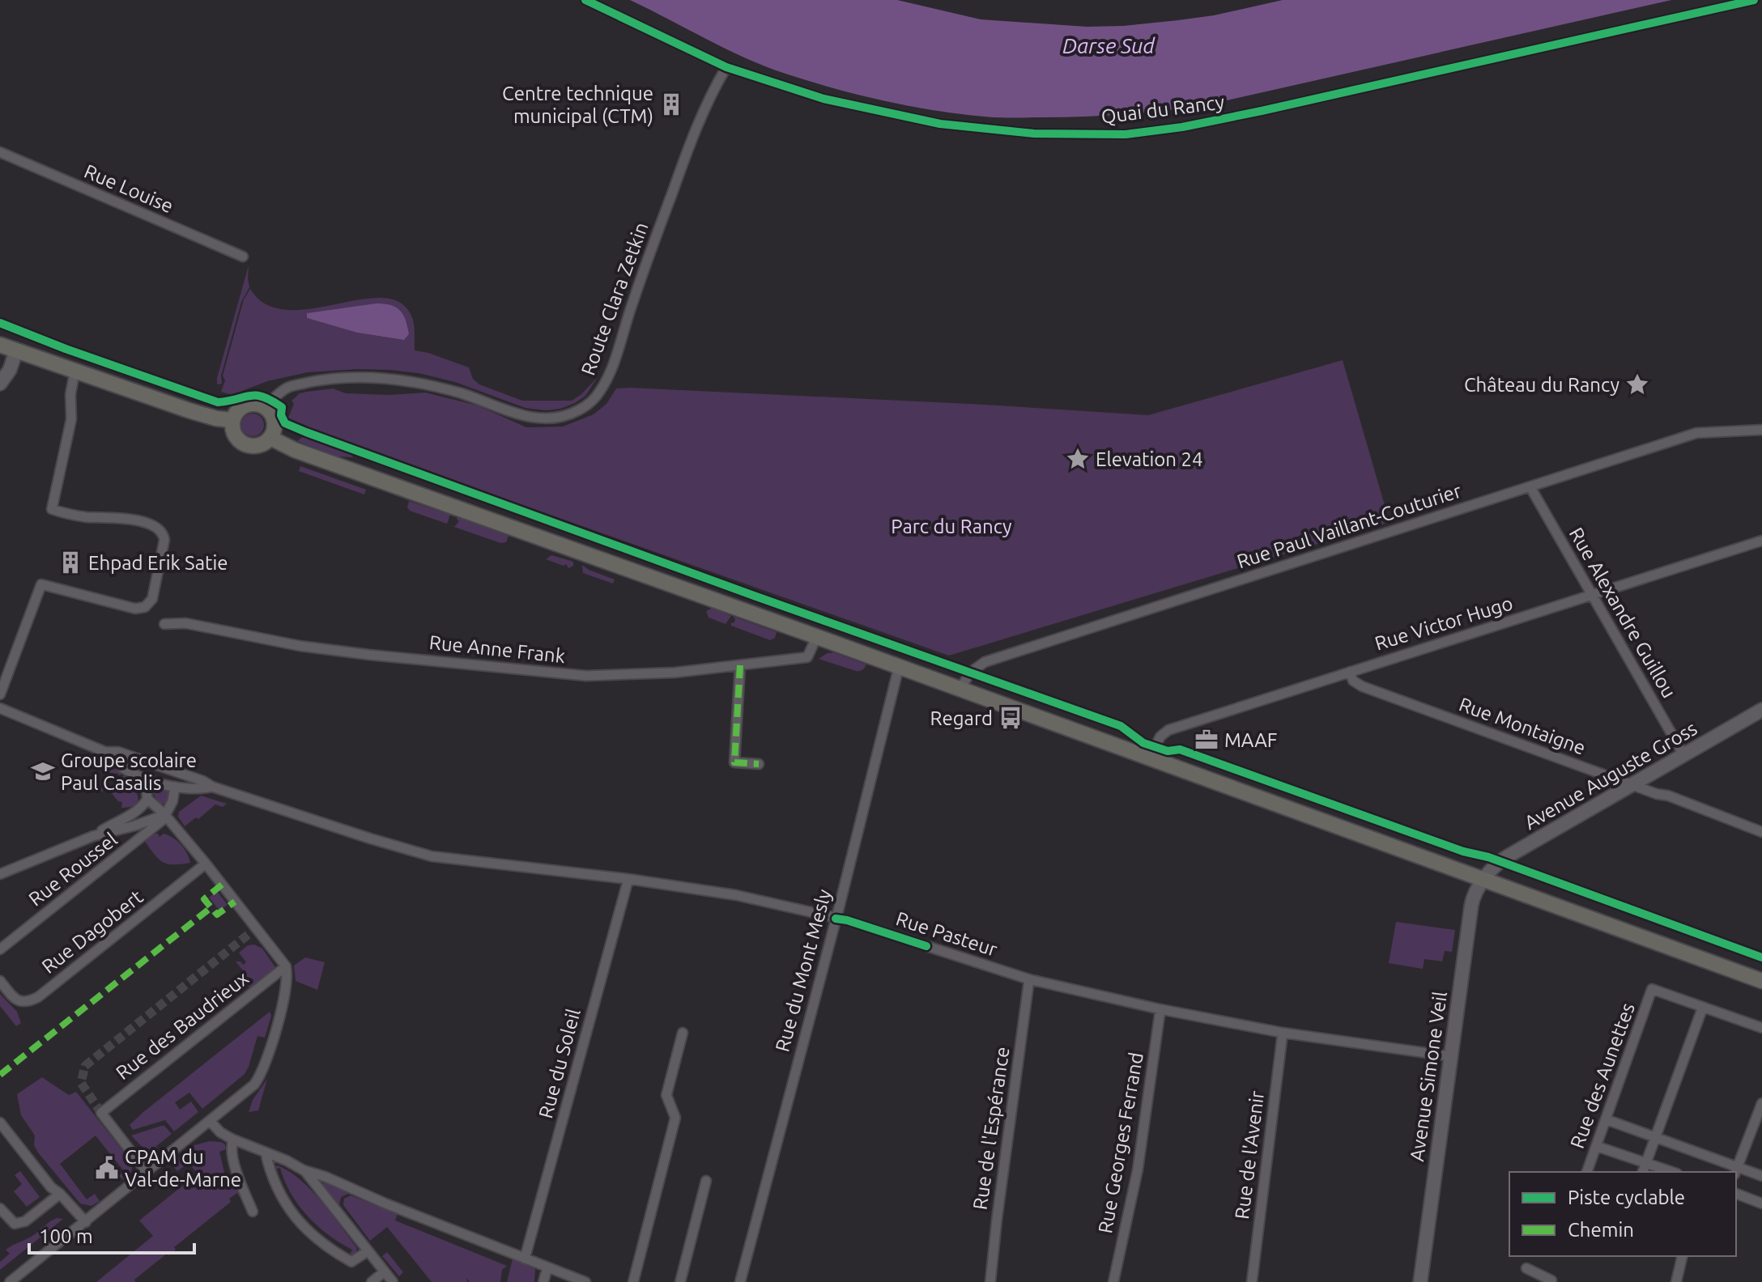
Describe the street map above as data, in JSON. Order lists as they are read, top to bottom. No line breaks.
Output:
{"streets":{"street":["Quai du Rancy","Rue Louise","Route Clara Zetkin","Rue Paul Vaillant-Couturier","Rue Alexandre Guillou","Rue Victor Hugo","Rue Anne Frank","Rue Montaigne","Avenue Auguste Gross","Rue Roussel","Rue Dagobert","Rue Pasteur","Rue du Mont Mesly","Rue des Baudrieux","Rue du Soleil","Rue des Aunettes","Avenue Simone Veil","Rue de l'Espérance","Rue Georges Ferrand","Rue de l'Avenir"]},"crossings":[["Quai du Rancy","Route Clara Zetkin"],["Rue Paul Vaillant-Couturier","Rue Alexandre Guillou"],["Rue Alexandre Guillou","Rue Victor Hugo"],["Rue Alexandre Guillou","Avenue Auguste Gross"],["Rue Victor Hugo","Rue Montaigne"],["Rue Montaigne","Avenue Auguste Gross"],["Avenue Auguste Gross","Avenue Simone Veil"],["Rue Pasteur","Rue du Mont Mesly"],["Rue Pasteur","Rue du Soleil"],["Rue Pasteur","Avenue Simone Veil"],["Rue Pasteur","Rue de l'Espérance"],["Rue Pasteur","Rue Georges Ferrand"],["Rue Pasteur","Rue de l'Avenir"]],"water":["Darse Sud"],"parks":["Parc du Rancy"],"places":{"building":["Centre technique municipal (CTM)","Ehpad Erik Satie"],"place":["Château du Rancy","Elevation 24"],"bus stop":["Regard"],"office":["MAAF"],"school or university":["Groupe scolaire Paul Casalis"],"public building":["CPAM du Val-de-Marne"]},"legend":["Piste cyclable","Chemin"],"scale_bar":"100 m"}
